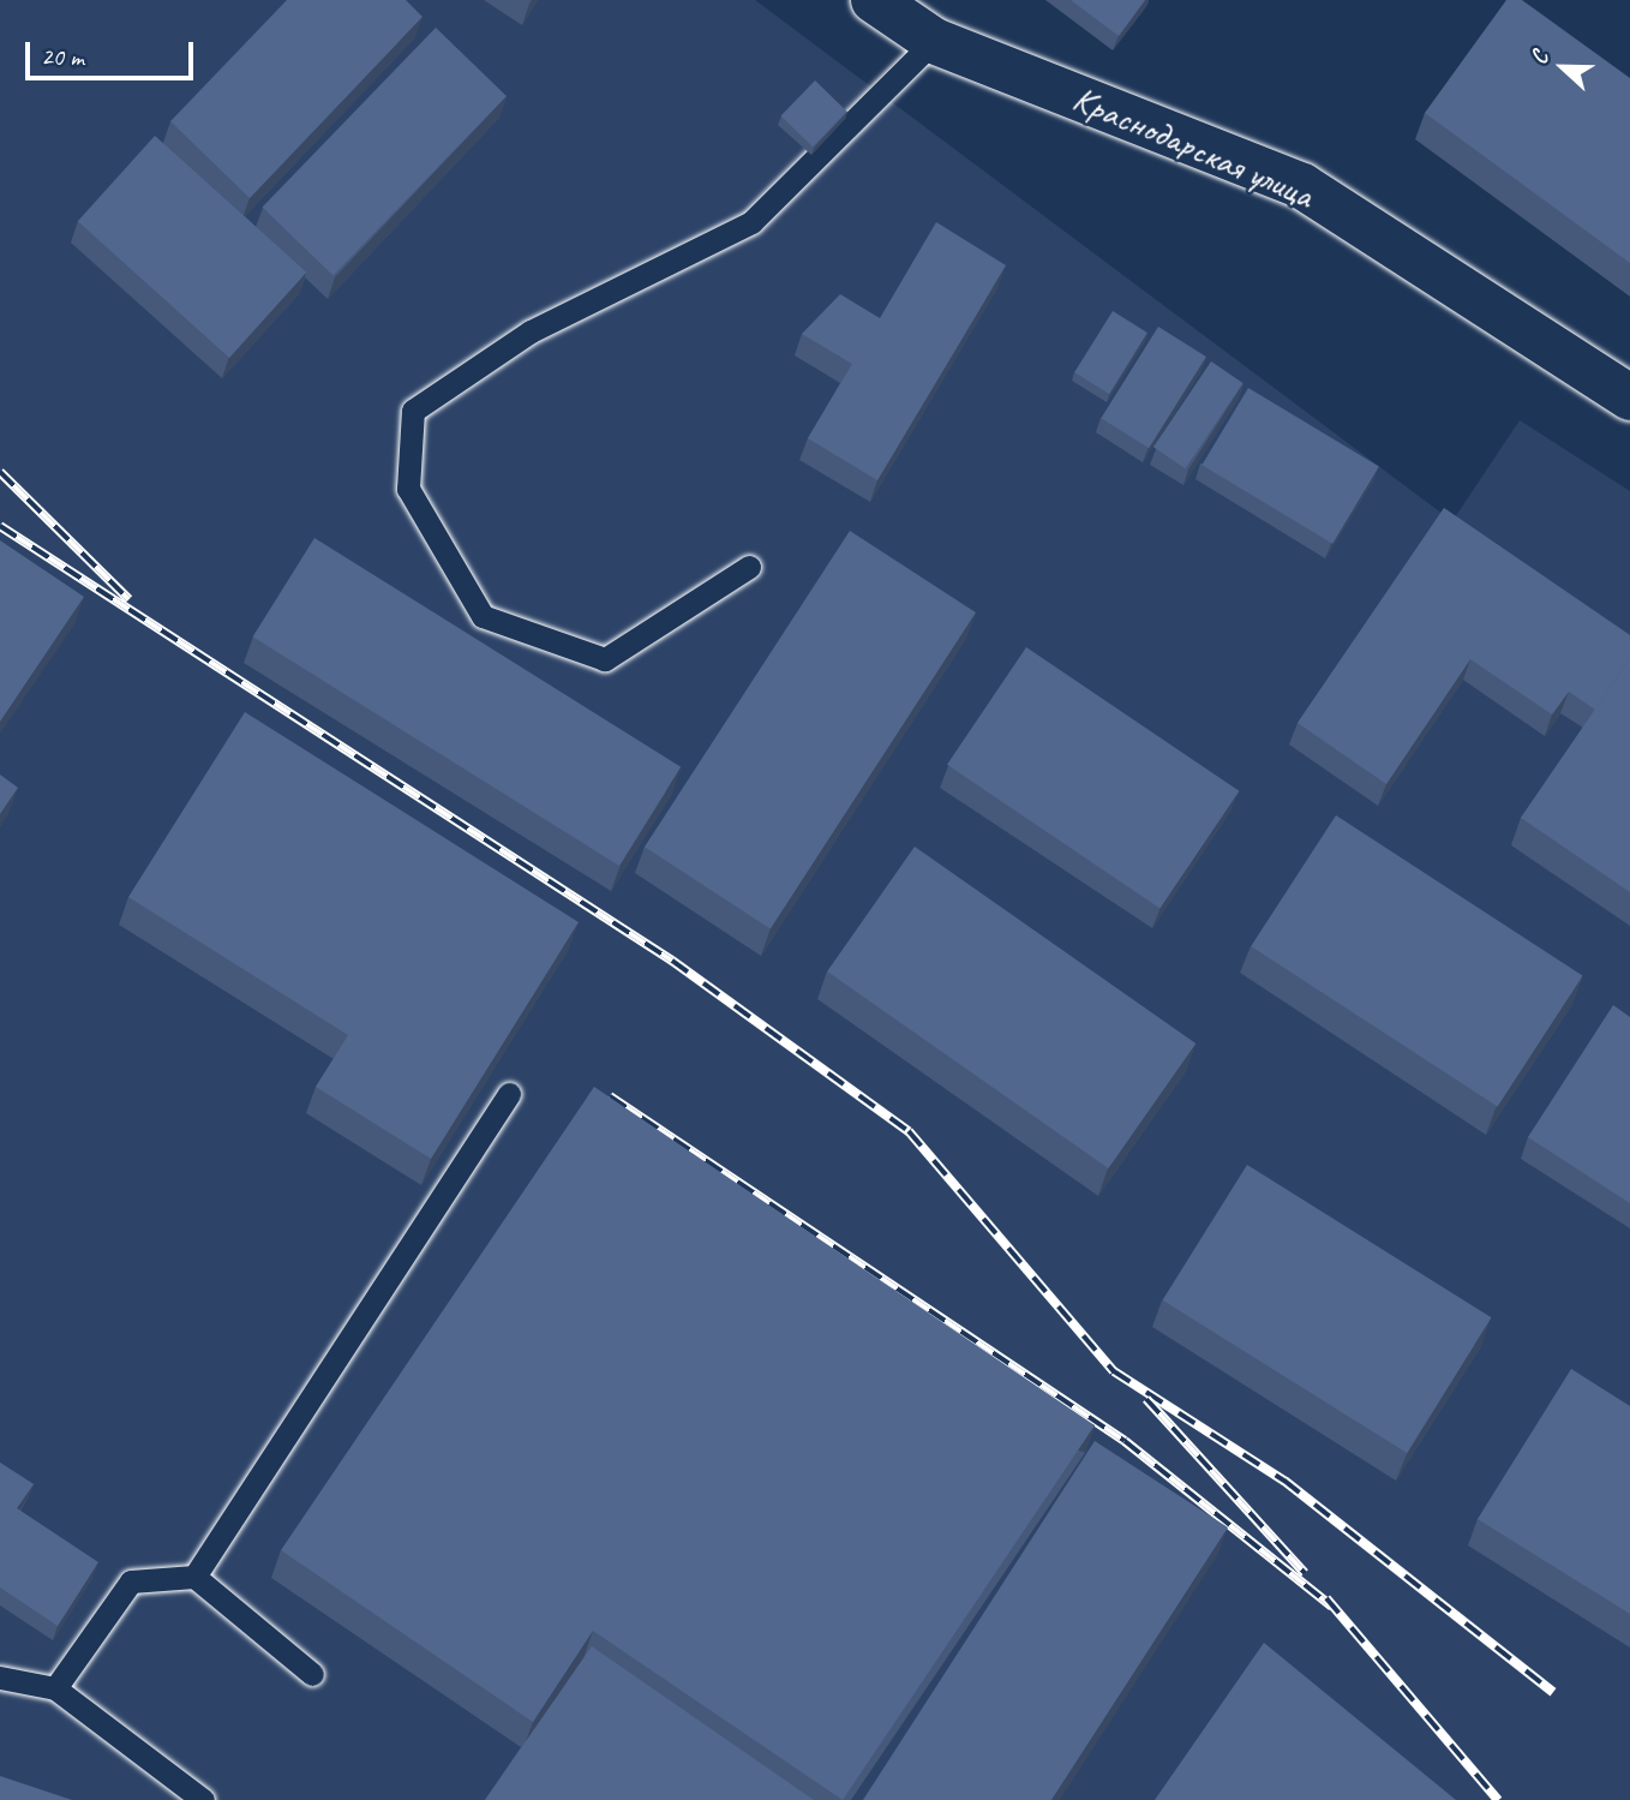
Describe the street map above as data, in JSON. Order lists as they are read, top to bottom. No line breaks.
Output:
{"streets":{"street":["Краснодарская улица"]},"scale_bar":"20 m","north":"left"}
